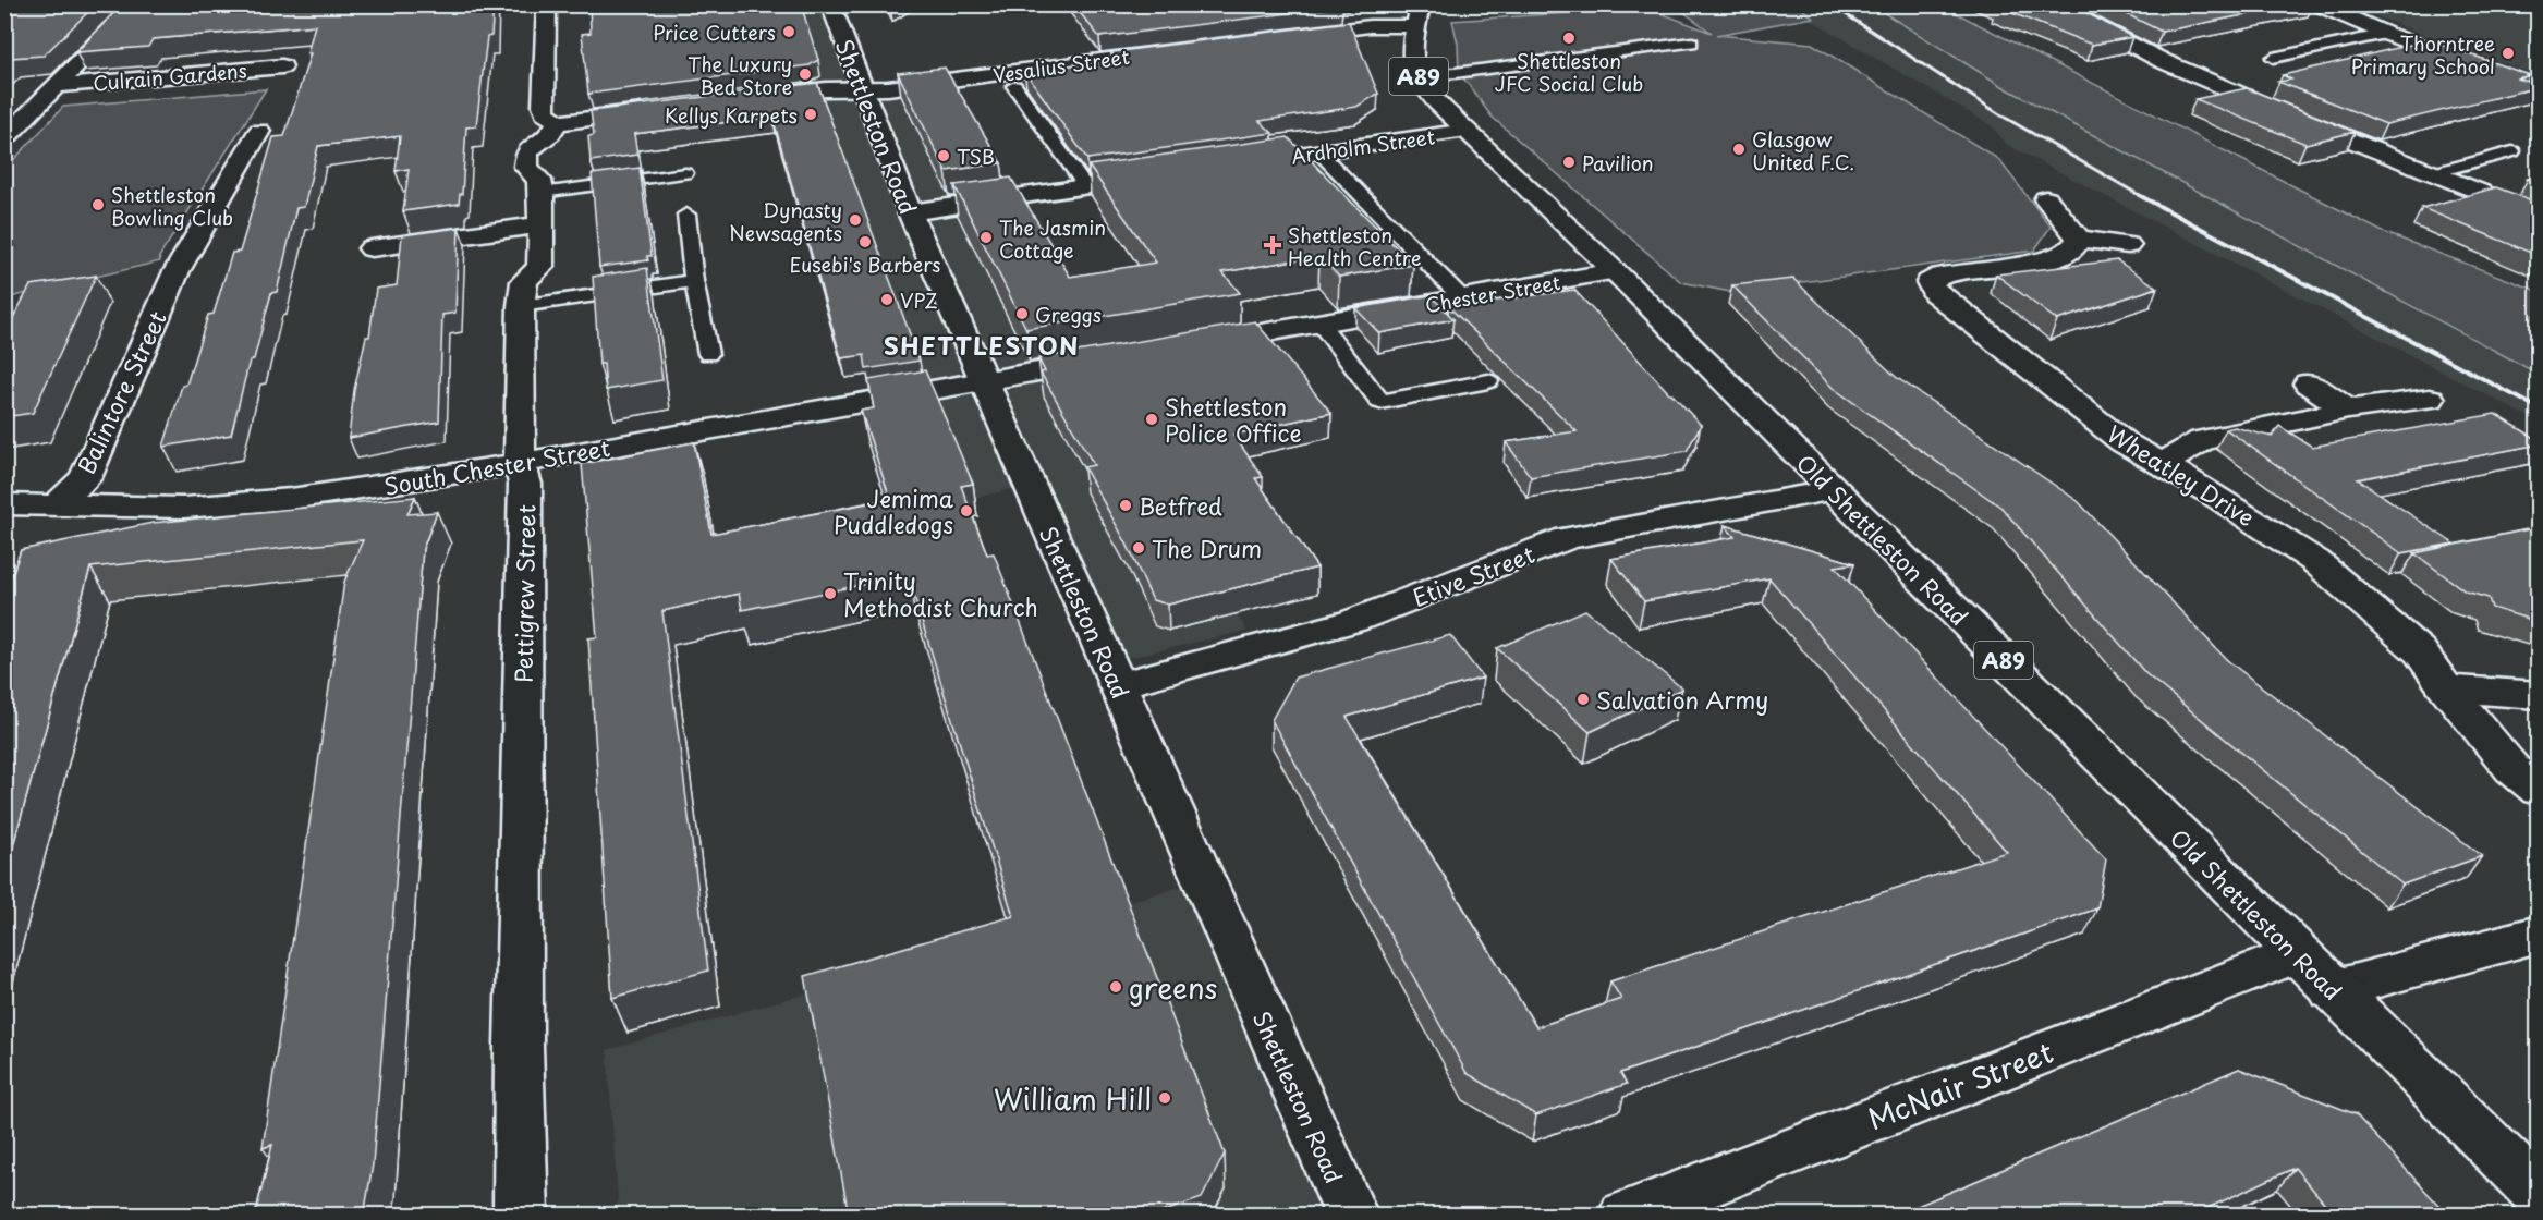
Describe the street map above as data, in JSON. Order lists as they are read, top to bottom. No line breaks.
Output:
{"streets":{"street":["Vesalius Street","Culrain Gardens","A89","Shettleston Road","Ardholm Street","Chester Street","Balintore Street","South Chester Street","Wheatley Drive","Old Shettleston Road","Etive Street","Pettigrew Street","McNair Street"]},"crossings":[["Vesalius Street","Shettleston Road"],["Shettleston Road","South Chester Street"],["Shettleston Road","Etive Street"],["Ardholm Street","Old Shettleston Road"],["Chester Street","Old Shettleston Road"],["Balintore Street","South Chester Street"],["South Chester Street","Pettigrew Street"],["Old Shettleston Road","Etive Street"],["Old Shettleston Road","McNair Street"]],"districts":["SHETTLESTON"],"places":{"other":["Price Cutters","Shettleston JFC Social Club","Thorntree Primary School","The Luxury Bed Store","Kellys Karpets","Glasgow United F.C.","TSB","Pavilion","Shettleston Bowling Club","Dynasty Newsagents","The Jasmin Cottage","Eusebi's Barbers","VPZ","Greggs","Shettleston Police Office","Betfred","Jemima Puddledogs","The Drum","Trinity Methodist Church","Salvation Army","greens","William Hill"],"health":["Shettleston Health Centre"]}}
